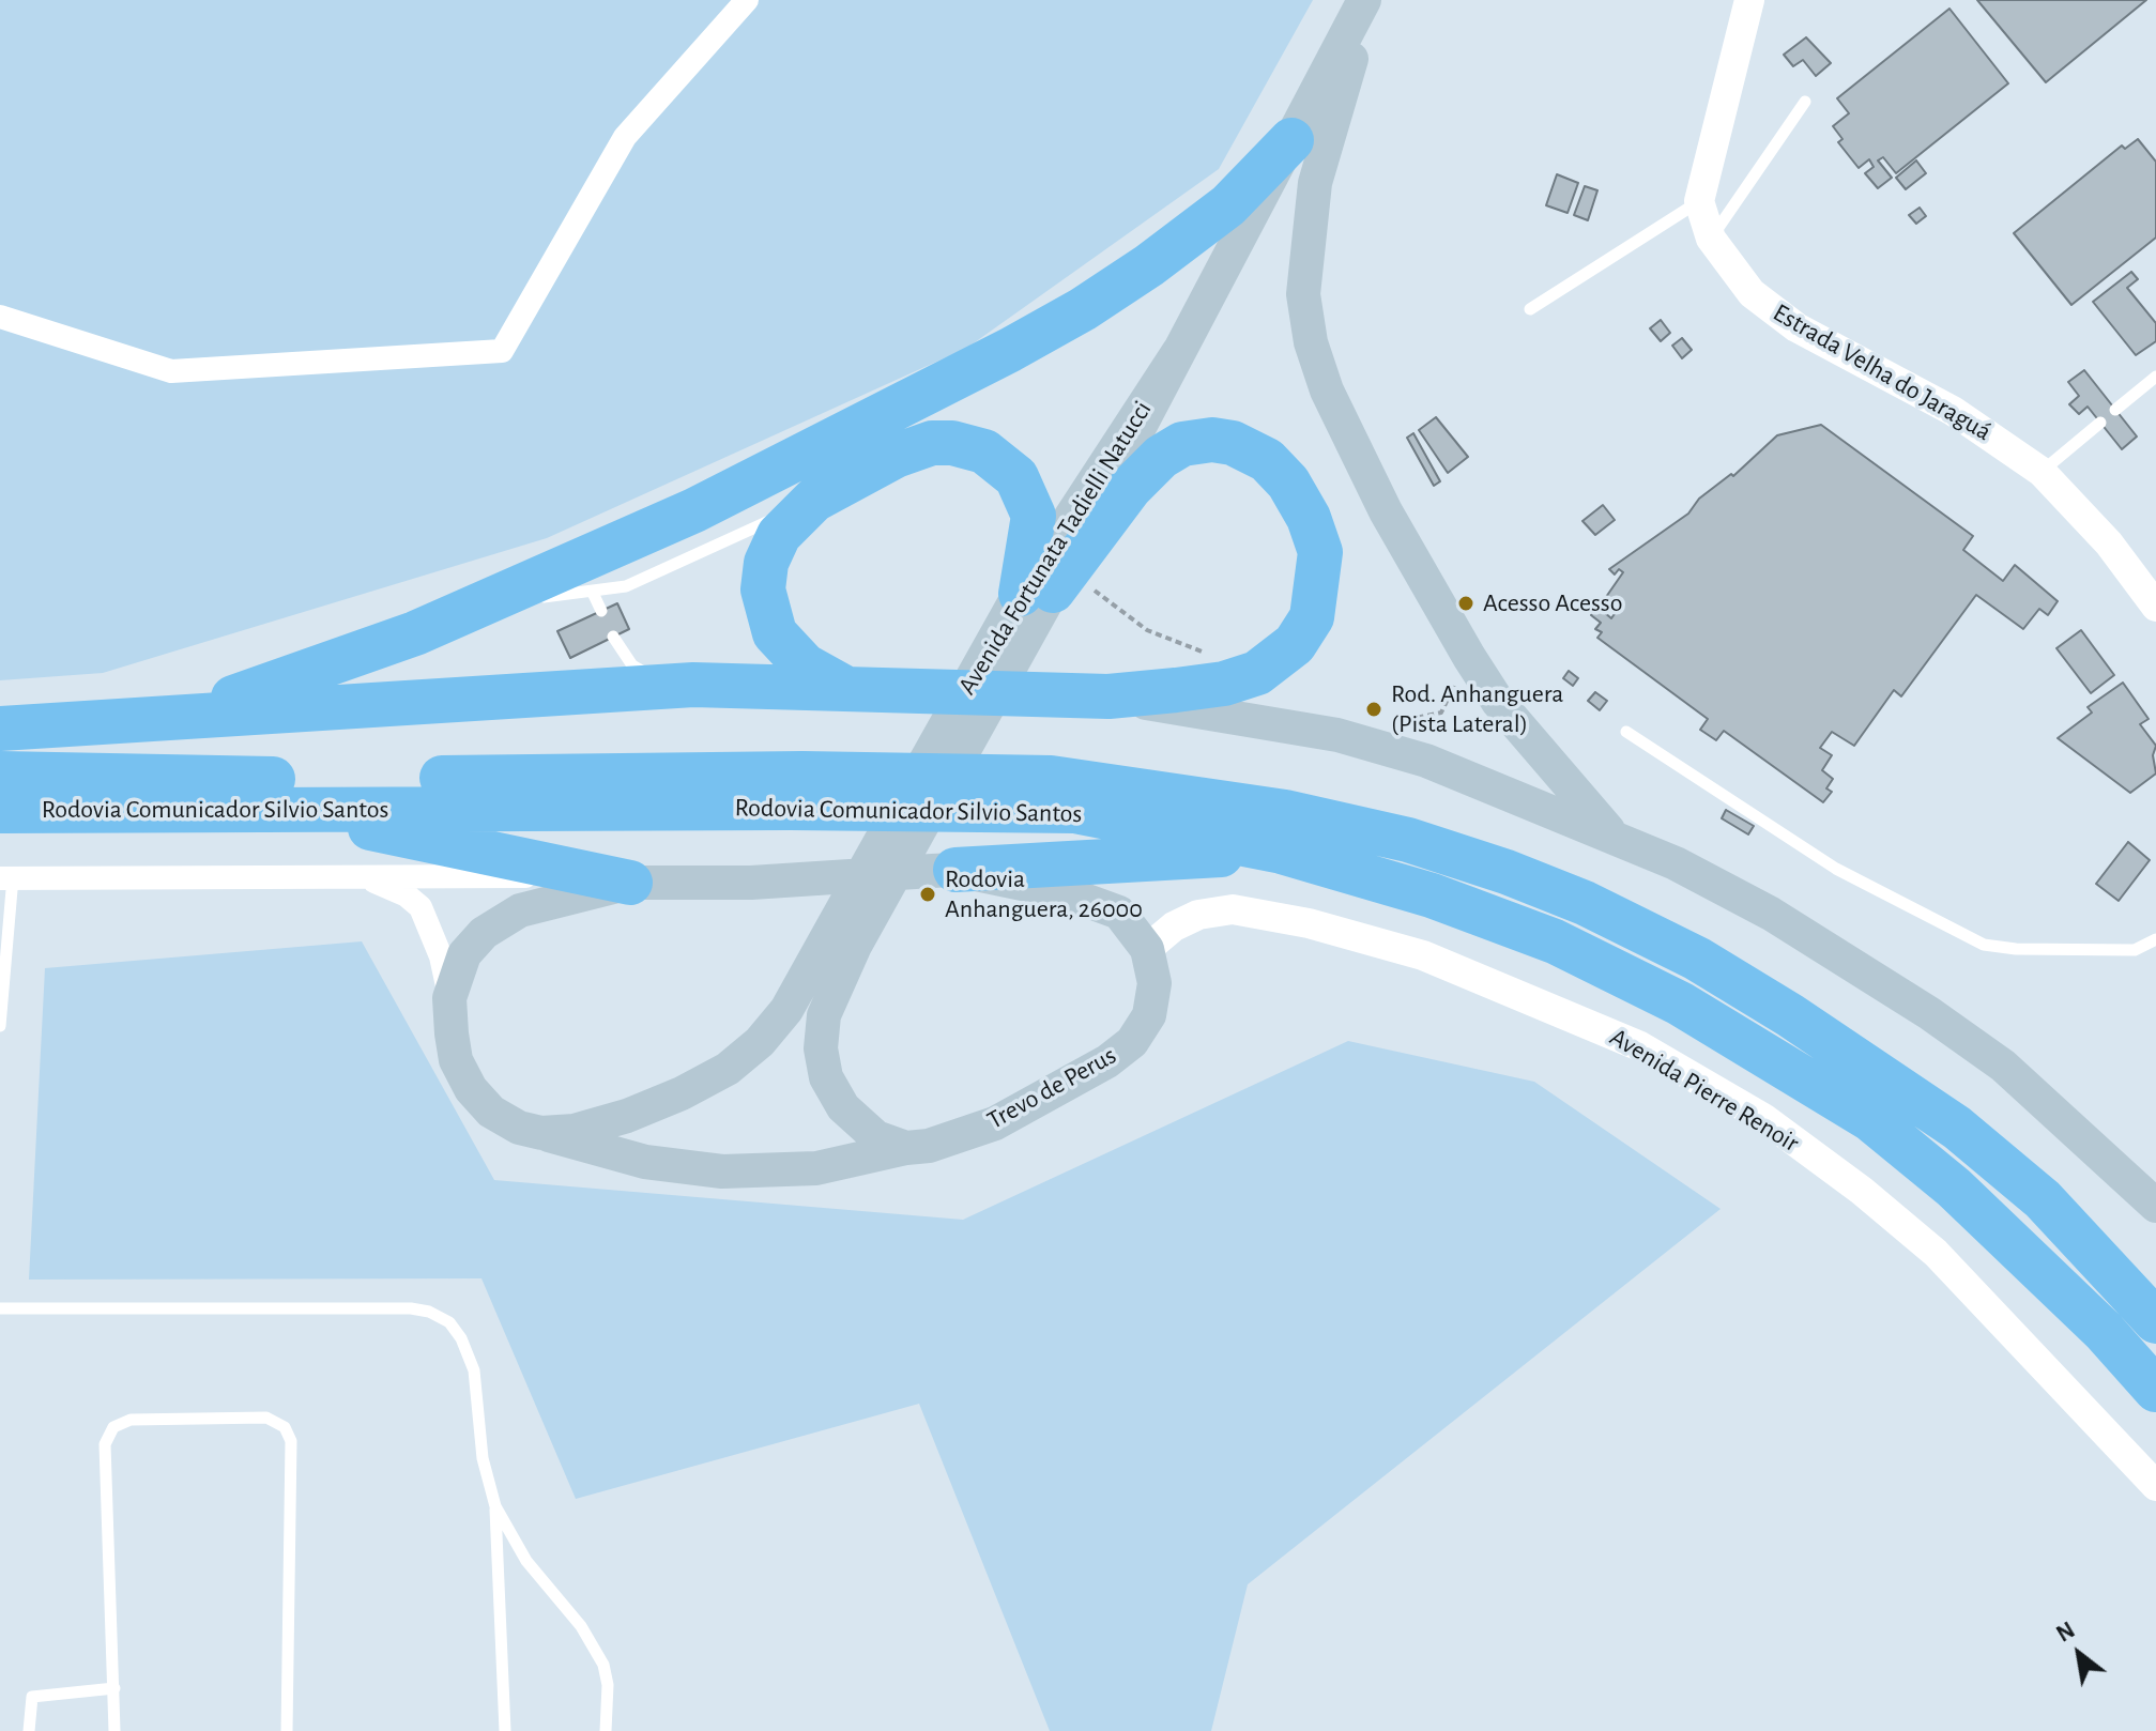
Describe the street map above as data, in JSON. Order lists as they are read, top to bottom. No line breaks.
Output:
{"streets":{"highway":["Rodovia Comunicador Silvio Santos"],"main road":["Avenida Fortunata Tadielli Natucci","Trevo de Perus"],"street":["Estrada Velha do Jaraguá","Avenida Pierre Renoir"]},"crossings":[["Trevo de Perus","Avenida Pierre Renoir"]],"places":["Acesso Acesso","Rod. Anhanguera (Pista Lateral)","Rodovia Anhanguera, 26000"],"north":"top left"}
